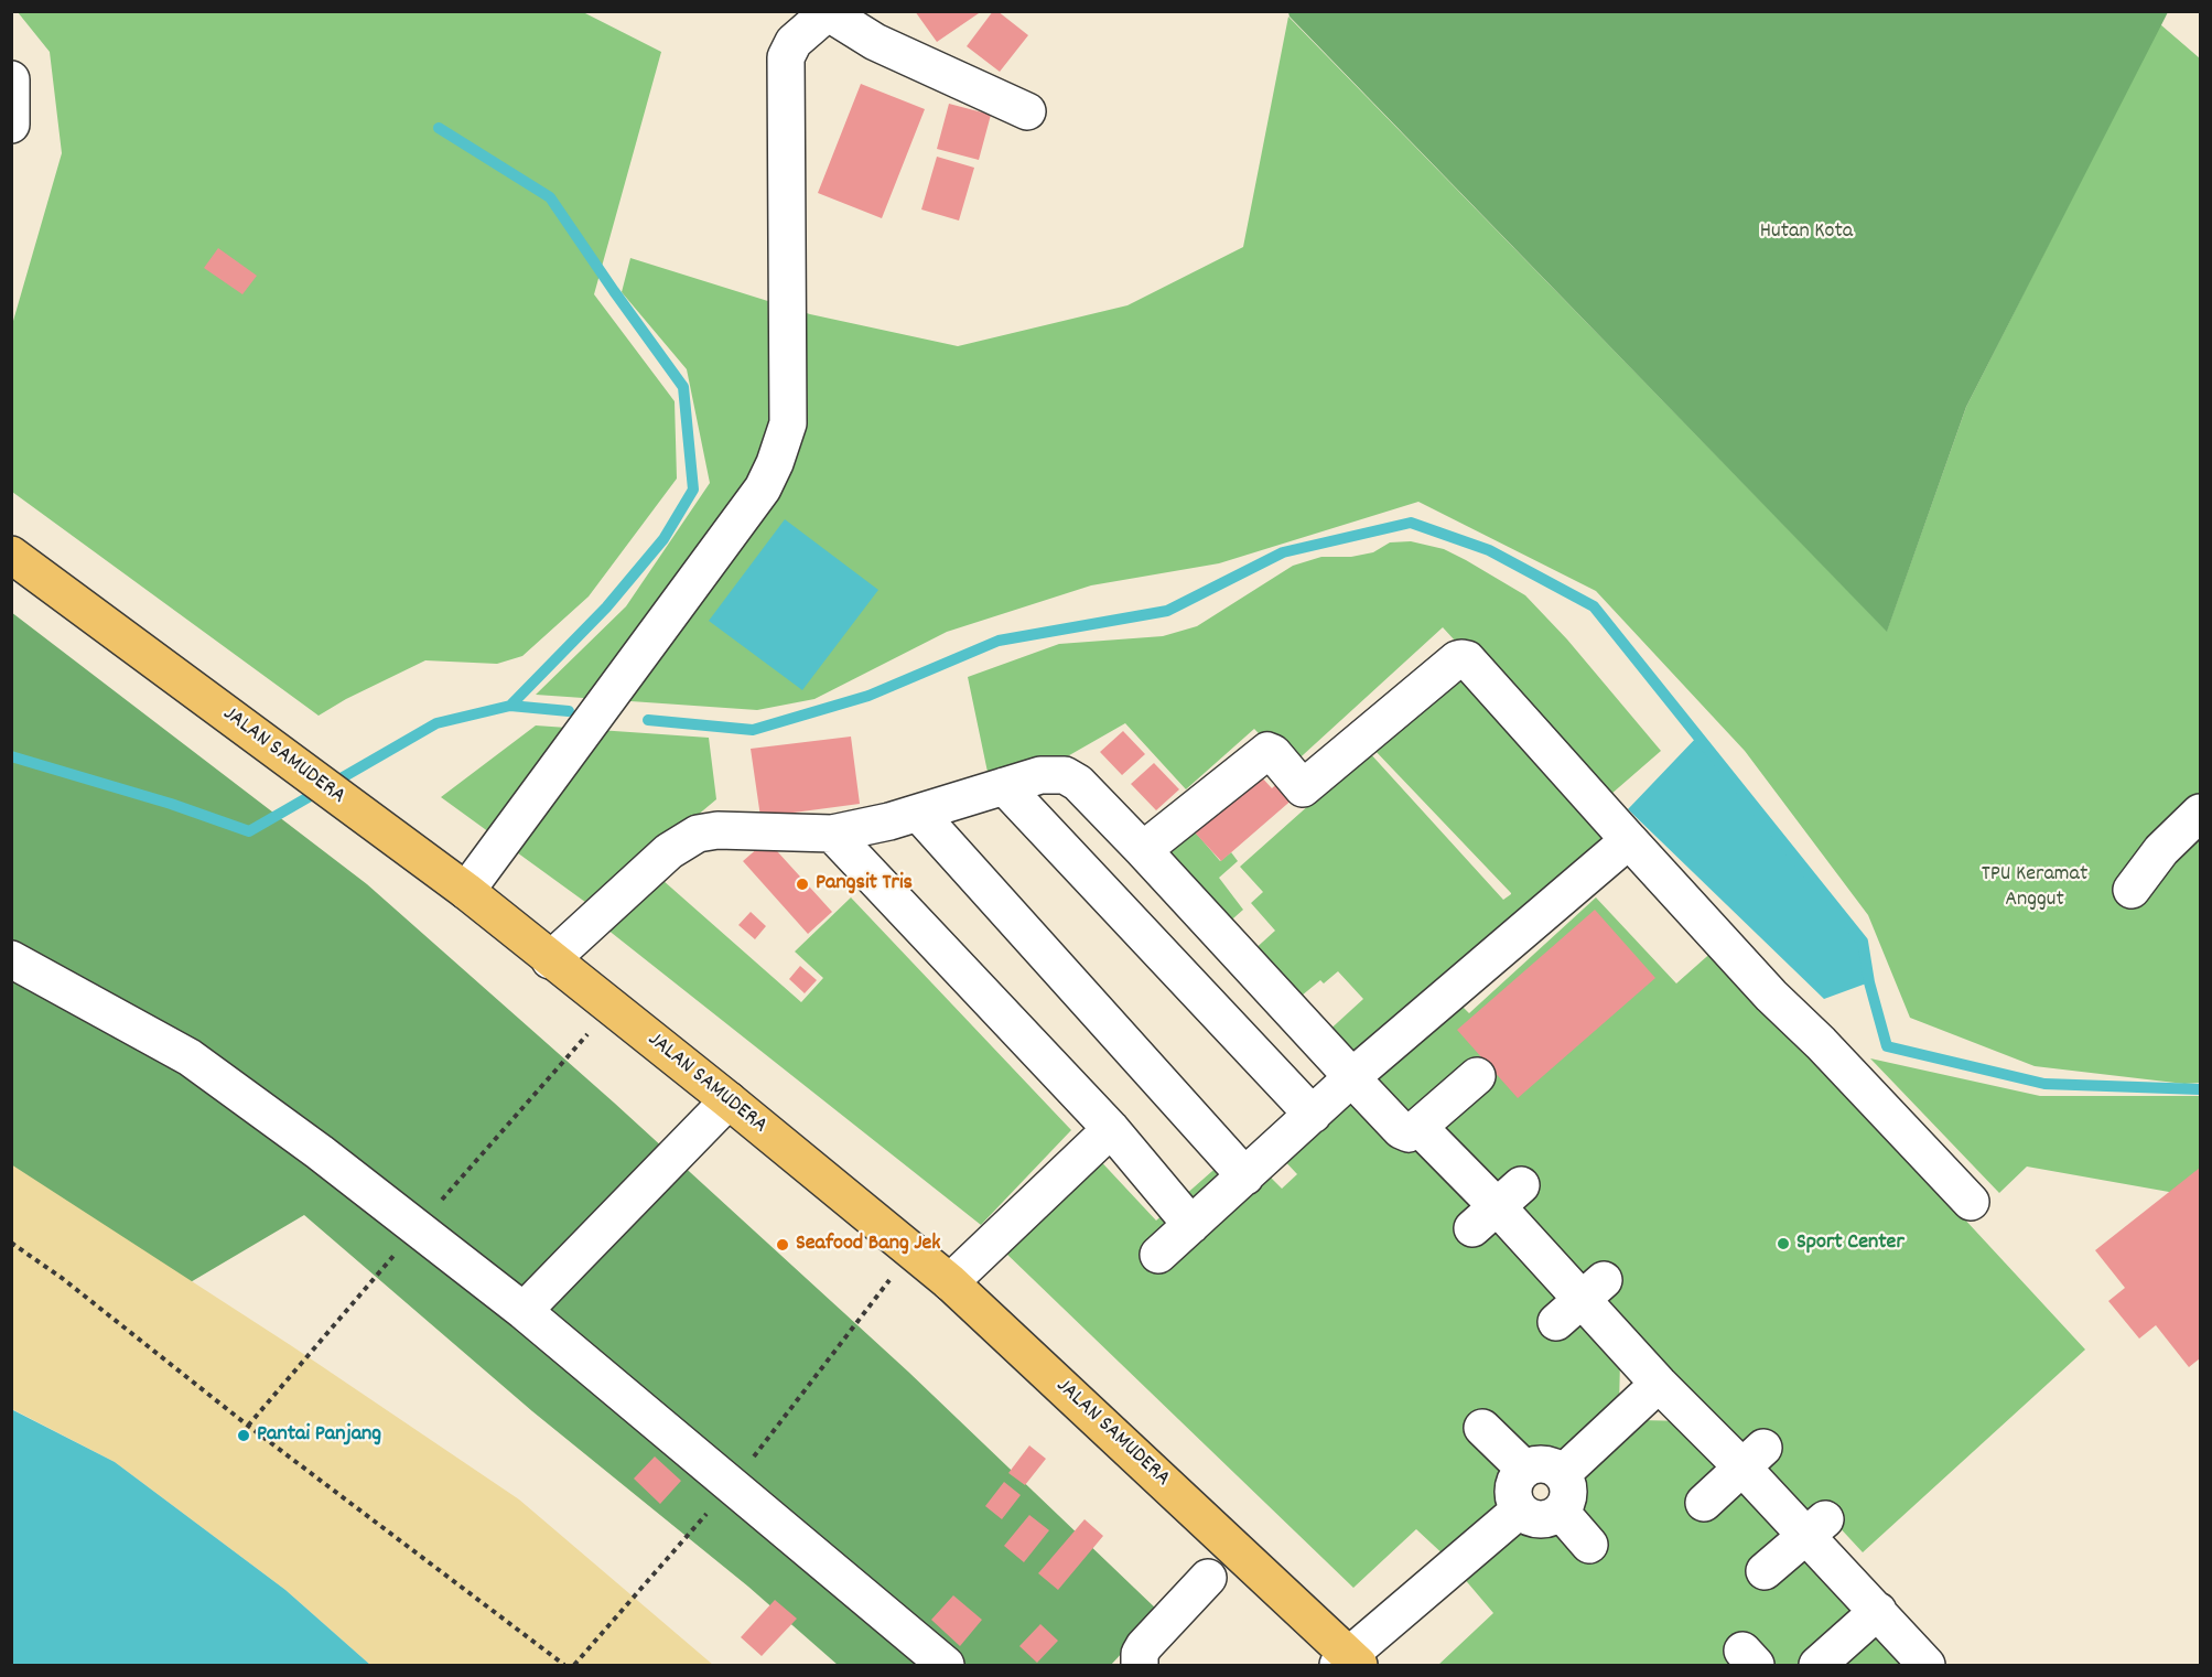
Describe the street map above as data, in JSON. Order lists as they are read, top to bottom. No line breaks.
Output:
{"streets":{"main road":["JALAN SAMUDERA"]},"parks":["Hutan Kota","TPU Keramat Anggut"],"places":["Pangsit Tris","Sport Center","Seafood Bang Jek","Pantai Panjang"]}
